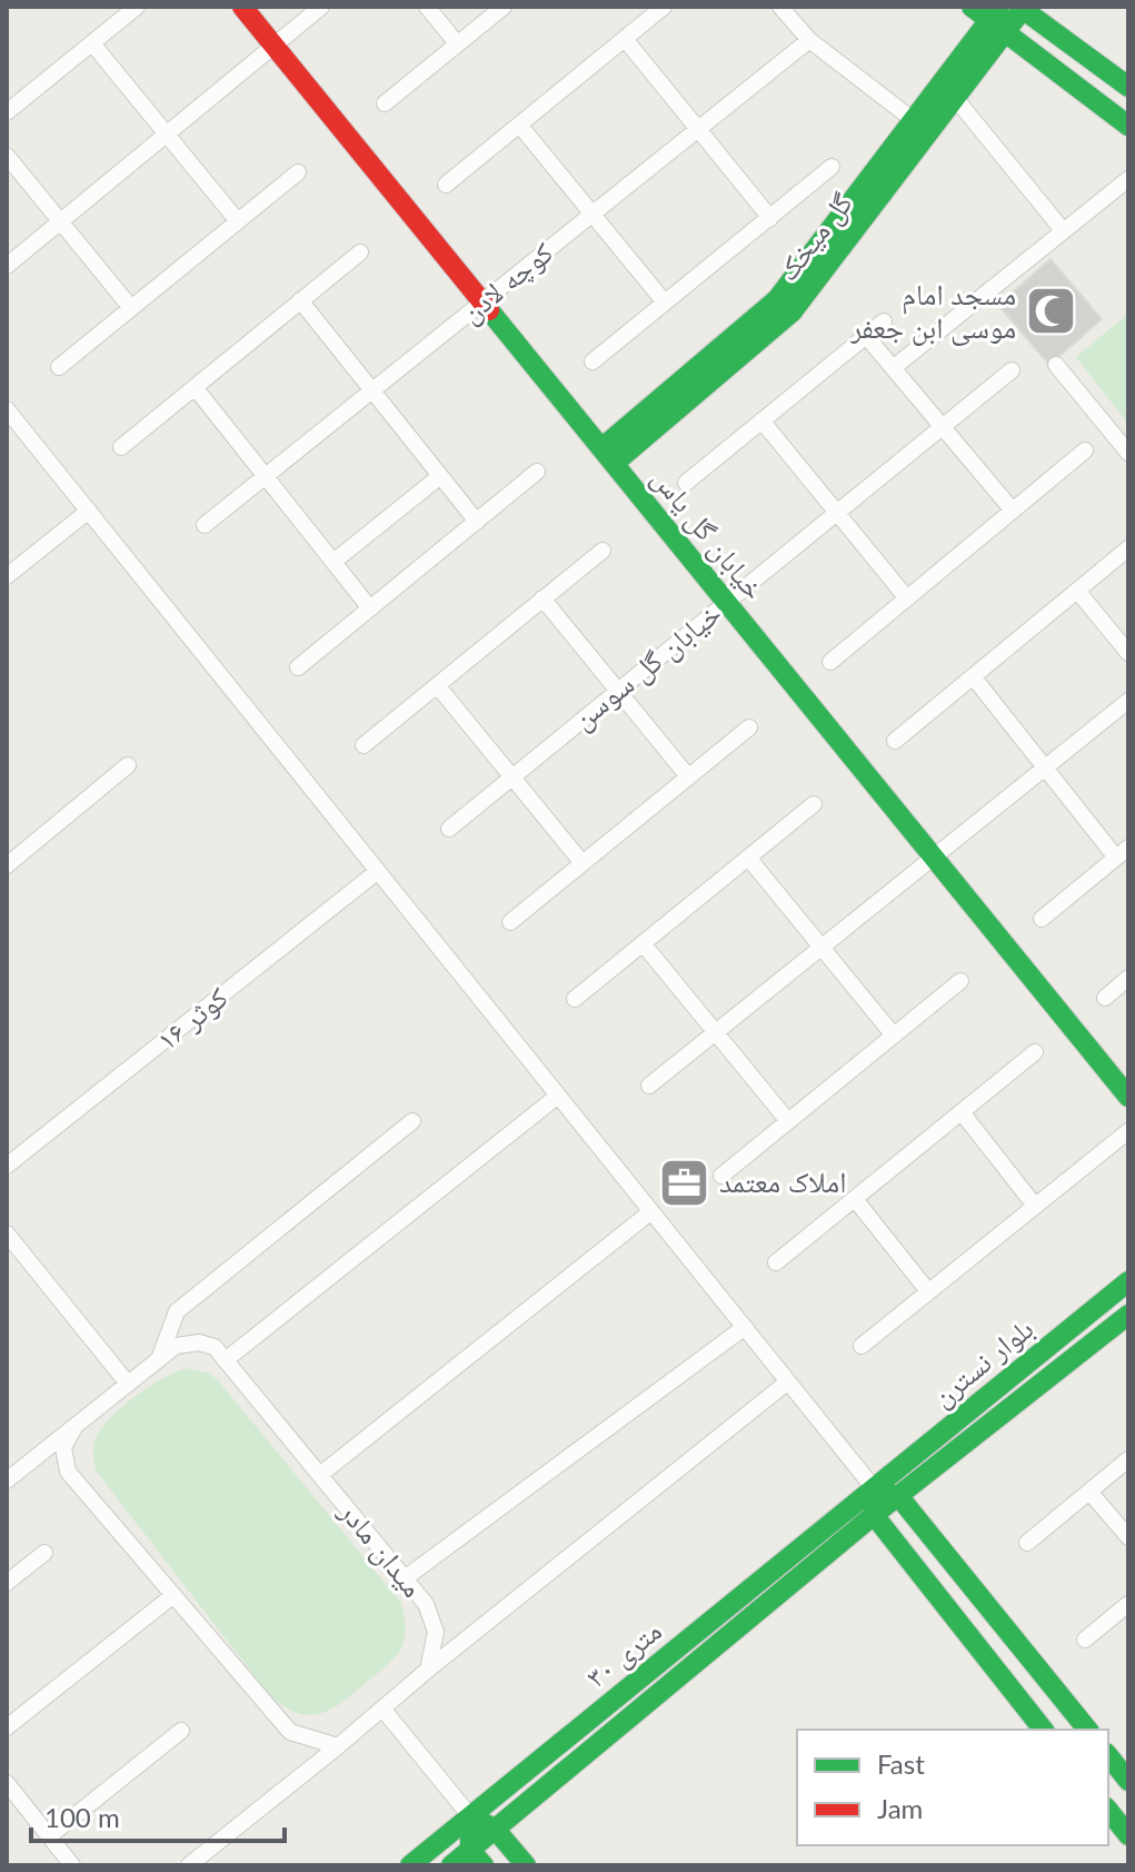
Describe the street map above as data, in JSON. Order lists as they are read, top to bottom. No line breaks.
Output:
{"streets":{"street":["گل میخک","کوچه لادن","خیابان گل یاس","خیابان گل سوسن","کوثر ۱۶","بلوار نسترن","میدان مادر","۳۰ متری"]},"crossings":[["گل میخک","خیابان گل یاس"],["کوچه لادن","خیابان گل یاس"],["خیابان گل یاس","خیابان گل سوسن"],["بلوار نسترن","۳۰ متری"]],"places":{"mosque":["مسجد امام موسی ابن جعفر"],"office":["املاک معتمد"]},"legend":["Fast","Jam"],"scale_bar":"100 m"}
